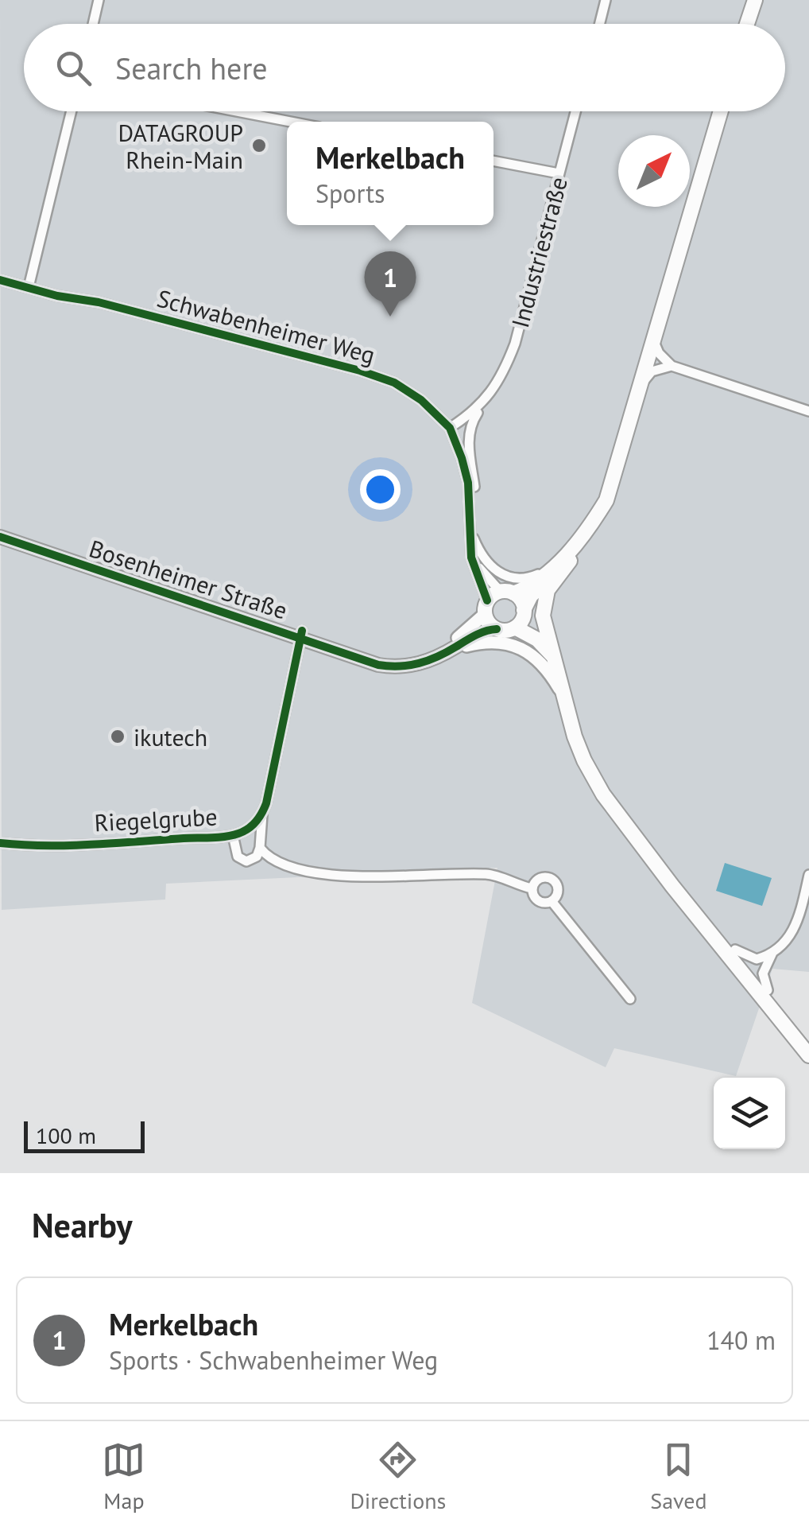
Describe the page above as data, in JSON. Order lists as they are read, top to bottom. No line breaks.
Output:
{"streets":{"street":["Industriestraße","Schwabenheimer Weg","Bosenheimer Straße","Riegelgrube"]},"crossings":[["Industriestraße","Schwabenheimer Weg"],["Schwabenheimer Weg","Bosenheimer Straße"]],"places":["DATAGROUP Rhein-Main","ikutech"],"scale_bar":"100 m","north":"top right","page":{"search":"Search here","popup":["Merkelbach","Sports"],"pins":"1","scale":"100 m","heading":"Nearby","list":[{"mark":"1","name":"Merkelbach","note":"Sports · Schwabenheimer Weg","value":"140 m"}],"nav":["Map","Directions","Saved"]}}
